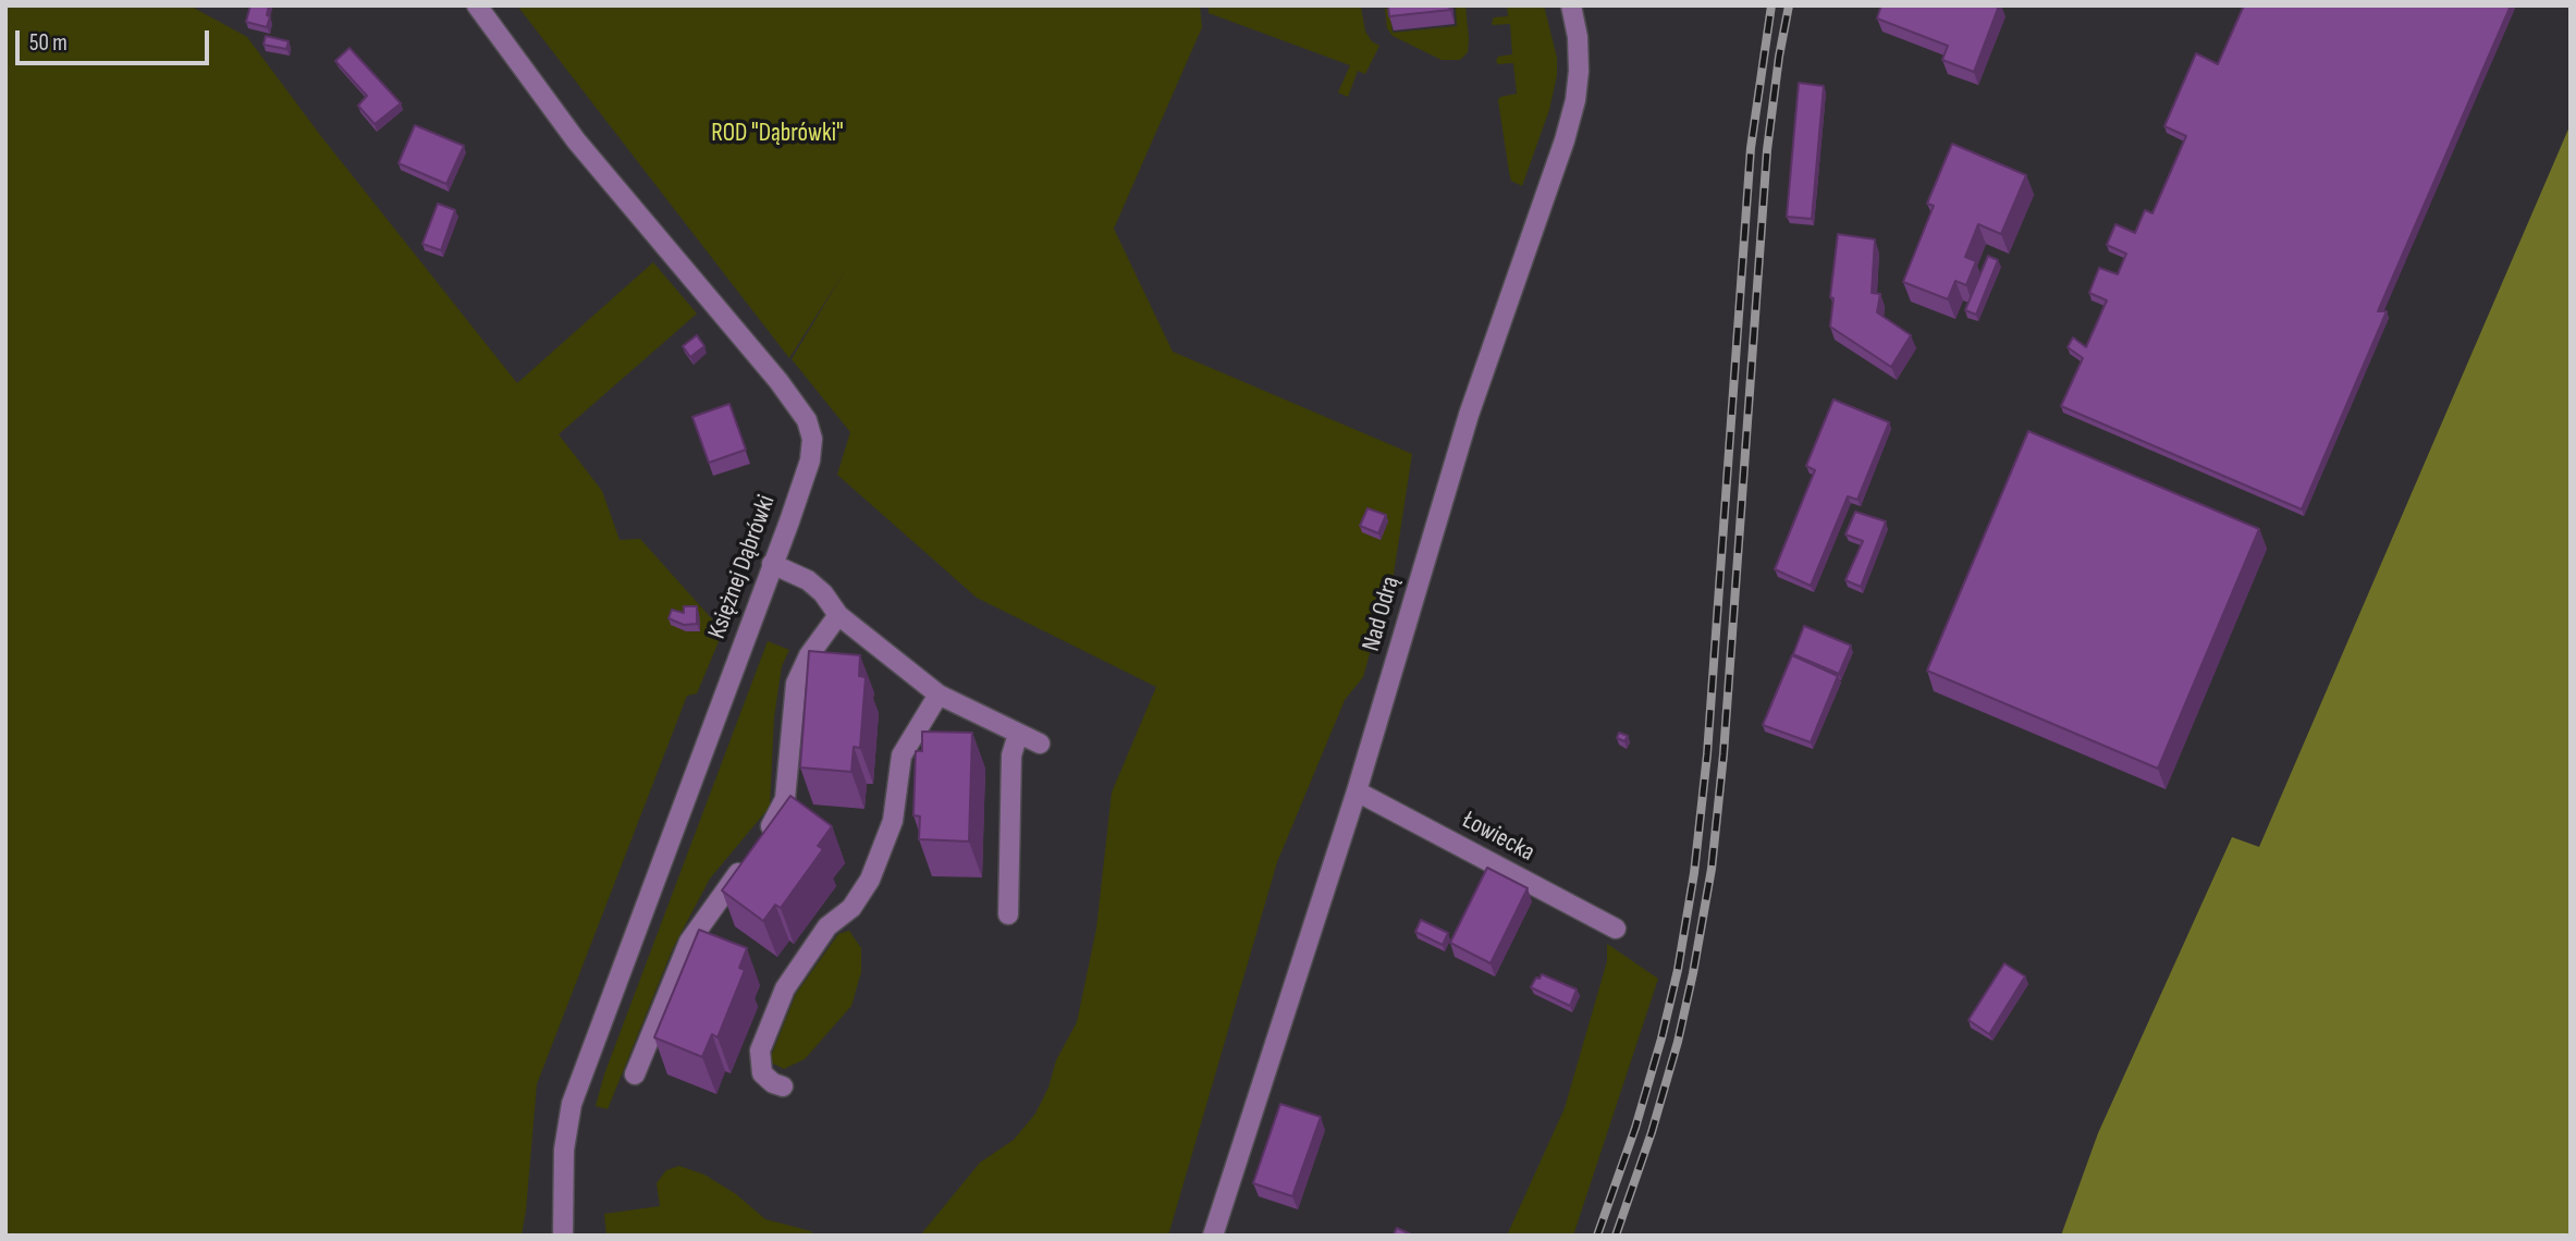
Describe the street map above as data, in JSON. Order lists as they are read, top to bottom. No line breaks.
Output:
{"streets":{"street":["Księżnej Dąbrówki","Nad Odrą","Łowiecka"]},"crossings":[["Nad Odrą","Łowiecka"]],"parks":["ROD \"Dąbrówki\""],"scale_bar":"50 m"}
